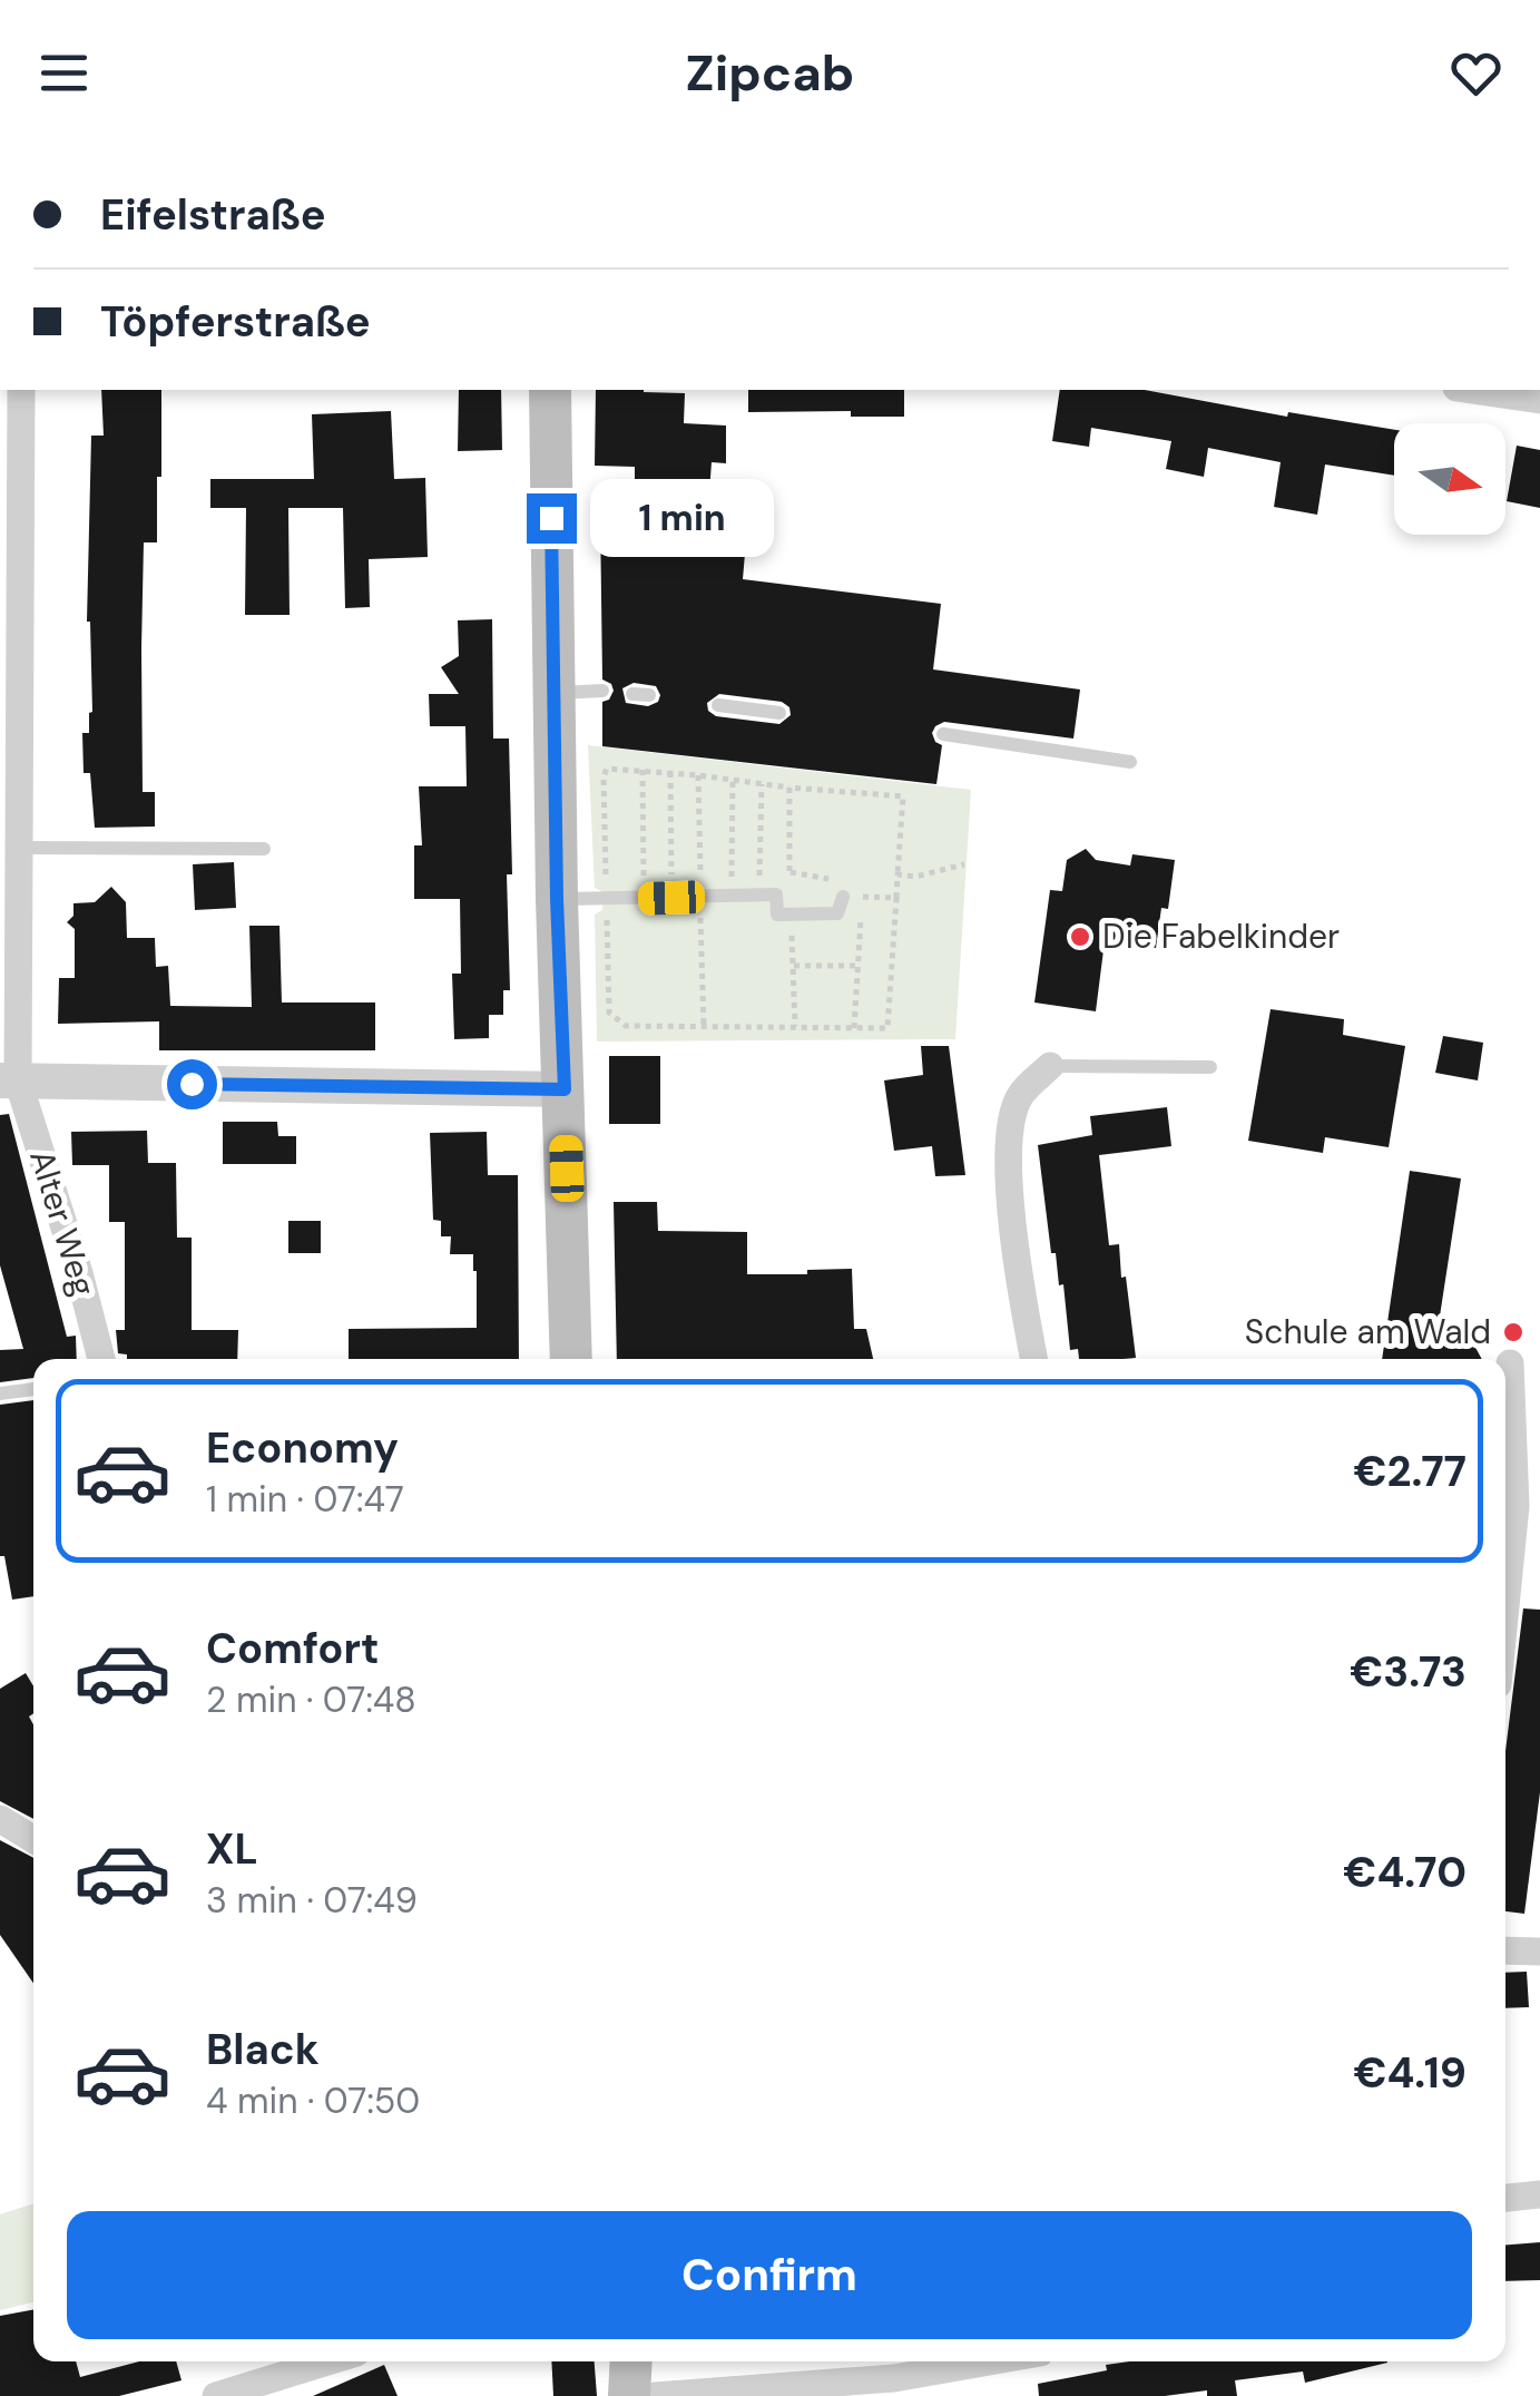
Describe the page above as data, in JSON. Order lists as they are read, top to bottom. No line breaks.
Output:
{"streets":{"street":["Alter Weg"]},"places":["Die Fabelkinder","Schule am Wald"],"north":"right","page":{"header":"Zipcab","banner":["Eifelstraße","Töpferstraße"],"bubble":"1 min","list":[{"name":"Economy","note":"1 min · 07:47","value":"€2.77"},{"name":"Comfort","note":"2 min · 07:48","value":"€3.73"},{"name":"XL","note":"3 min · 07:49","value":"€4.70"},{"name":"Black","note":"4 min · 07:50","value":"€4.19"}],"buttons":"Confirm"}}
